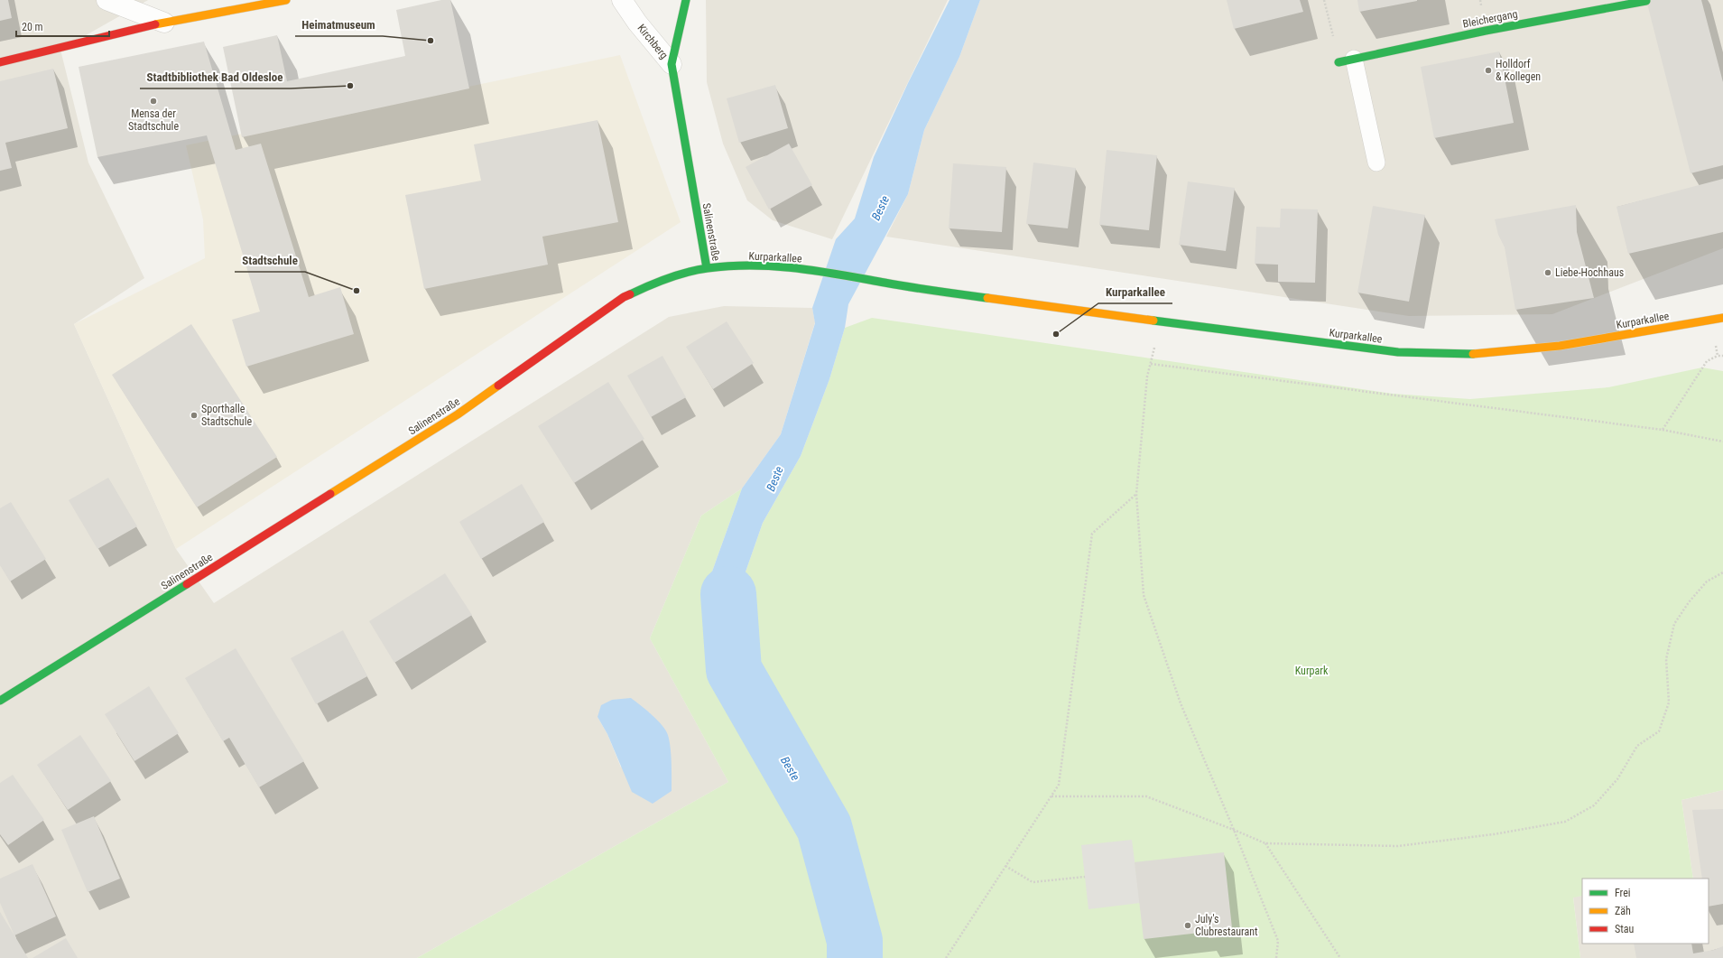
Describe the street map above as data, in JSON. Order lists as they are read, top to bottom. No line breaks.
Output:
{"streets":{"street":["Bleichergang","Kirchberg","Salinenstraße","Kurparkallee"]},"crossings":[["Kirchberg","Salinenstraße"],["Salinenstraße","Kurparkallee"]],"water":["Beste"],"parks":["Kurpark"],"places":["Heimatmuseum","Holldorf & Kollegen","Stadtbibliothek Bad Oldesloe","Mensa der Stadtschule","Liebe-Hochhaus","Stadtschule","Kurparkallee","Sporthalle Stadtschule","July's Clubrestaurant"],"legend":["Frei","Zäh","Stau"],"scale_bar":"20 m"}
